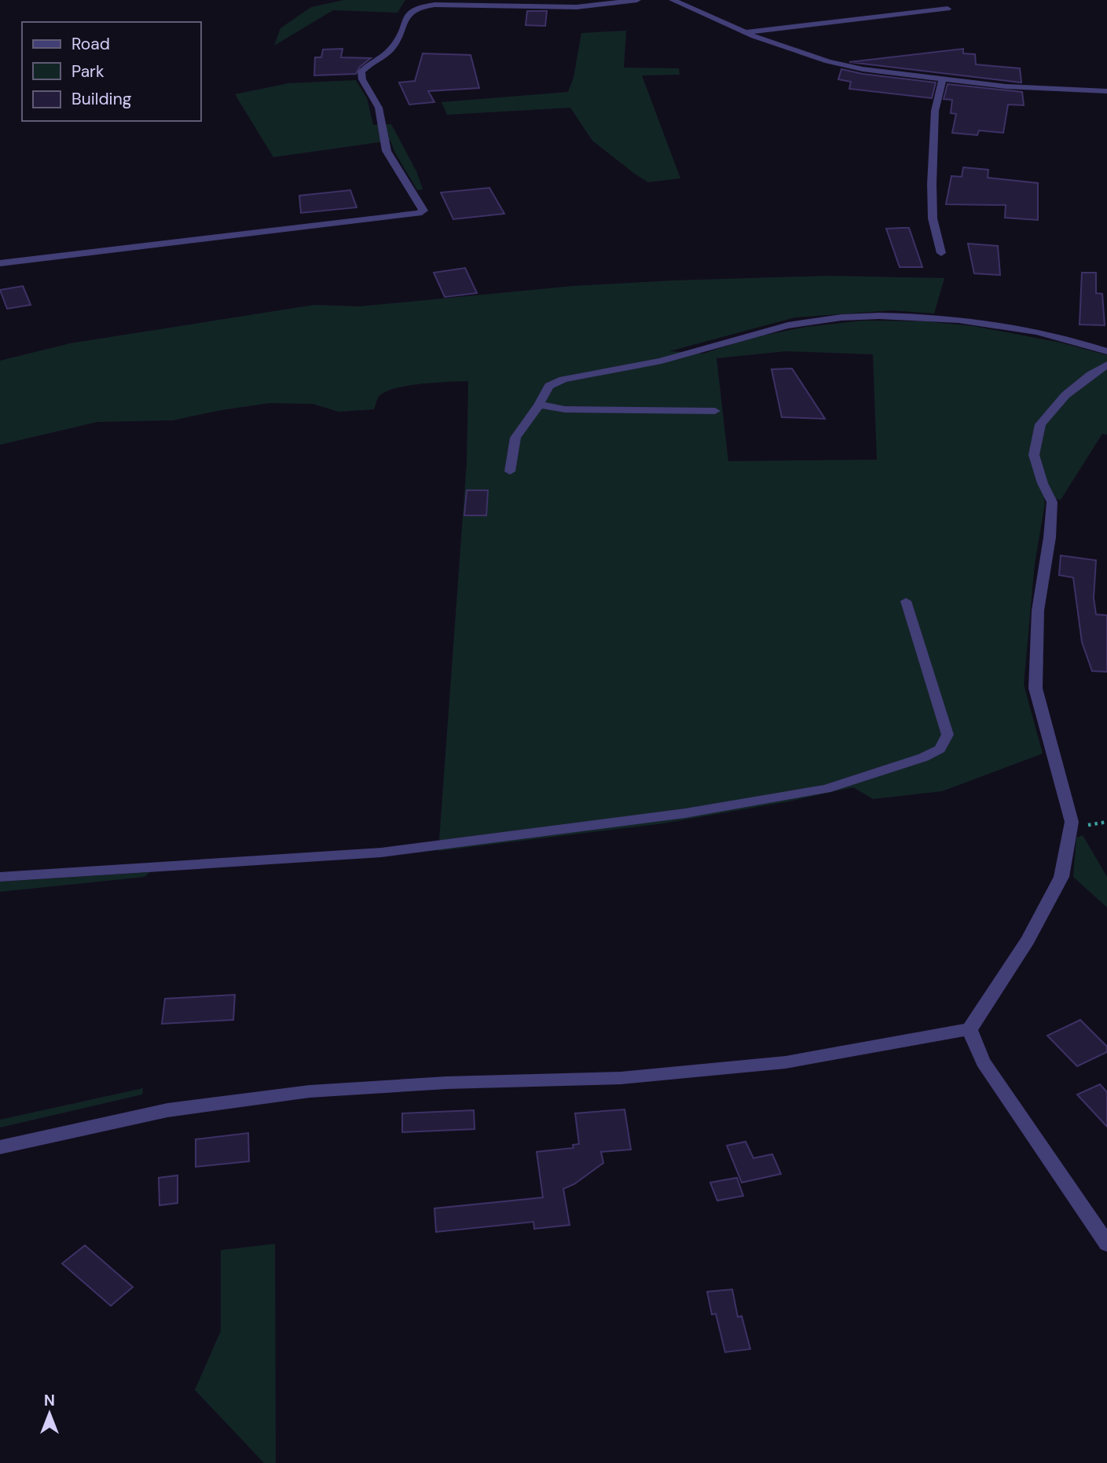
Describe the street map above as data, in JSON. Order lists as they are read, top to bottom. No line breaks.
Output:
{"legend":["Road","Park","Building"],"north":"top"}
